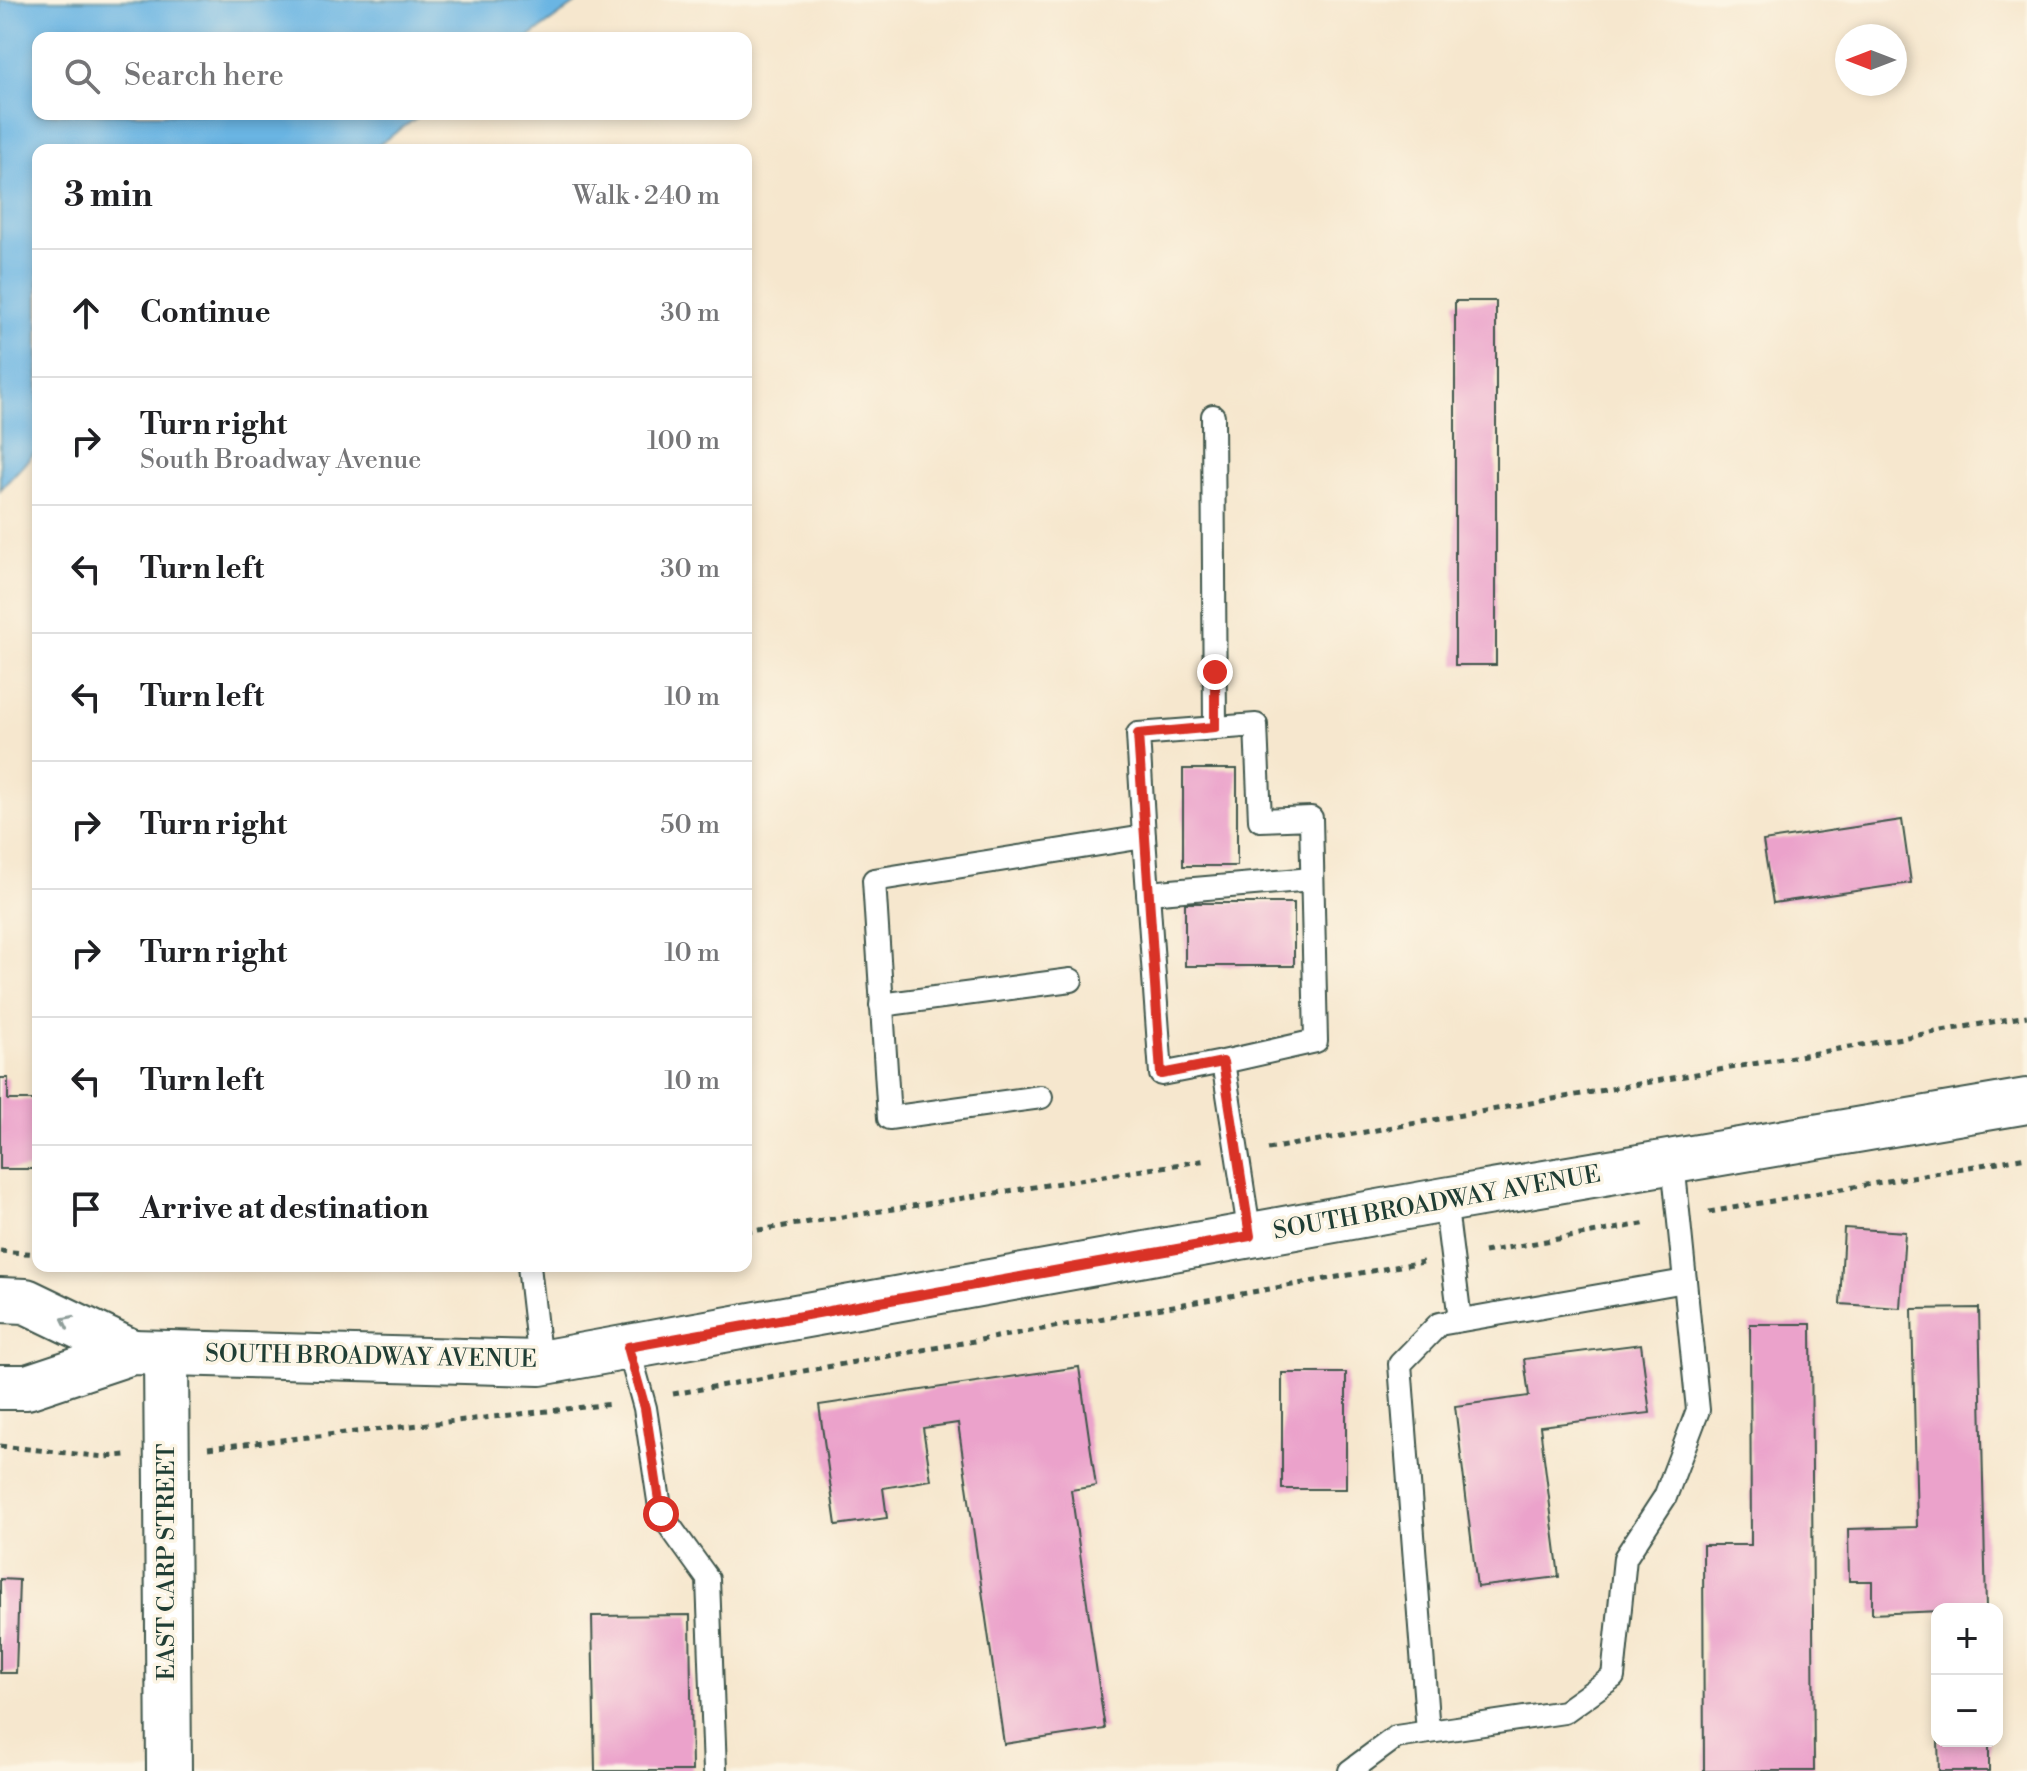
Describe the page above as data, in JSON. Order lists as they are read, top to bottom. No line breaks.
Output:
{"streets":{"main road":["SOUTH BROADWAY AVENUE","EAST CARP STREET"]},"crossings":[["SOUTH BROADWAY AVENUE","EAST CARP STREET"]],"north":"left","page":{"search":"Search here","heading":["3 min","Walk · 240 m"],"list":[["Continue","30 m"],["Turn right","South Broadway Avenue","100 m"],["Turn left","30 m"],["Turn left","10 m"],["Turn right","50 m"],["Turn right","10 m"],["Turn left","10 m"],"Arrive at destination"],"map_buttons":["+","−"]}}
